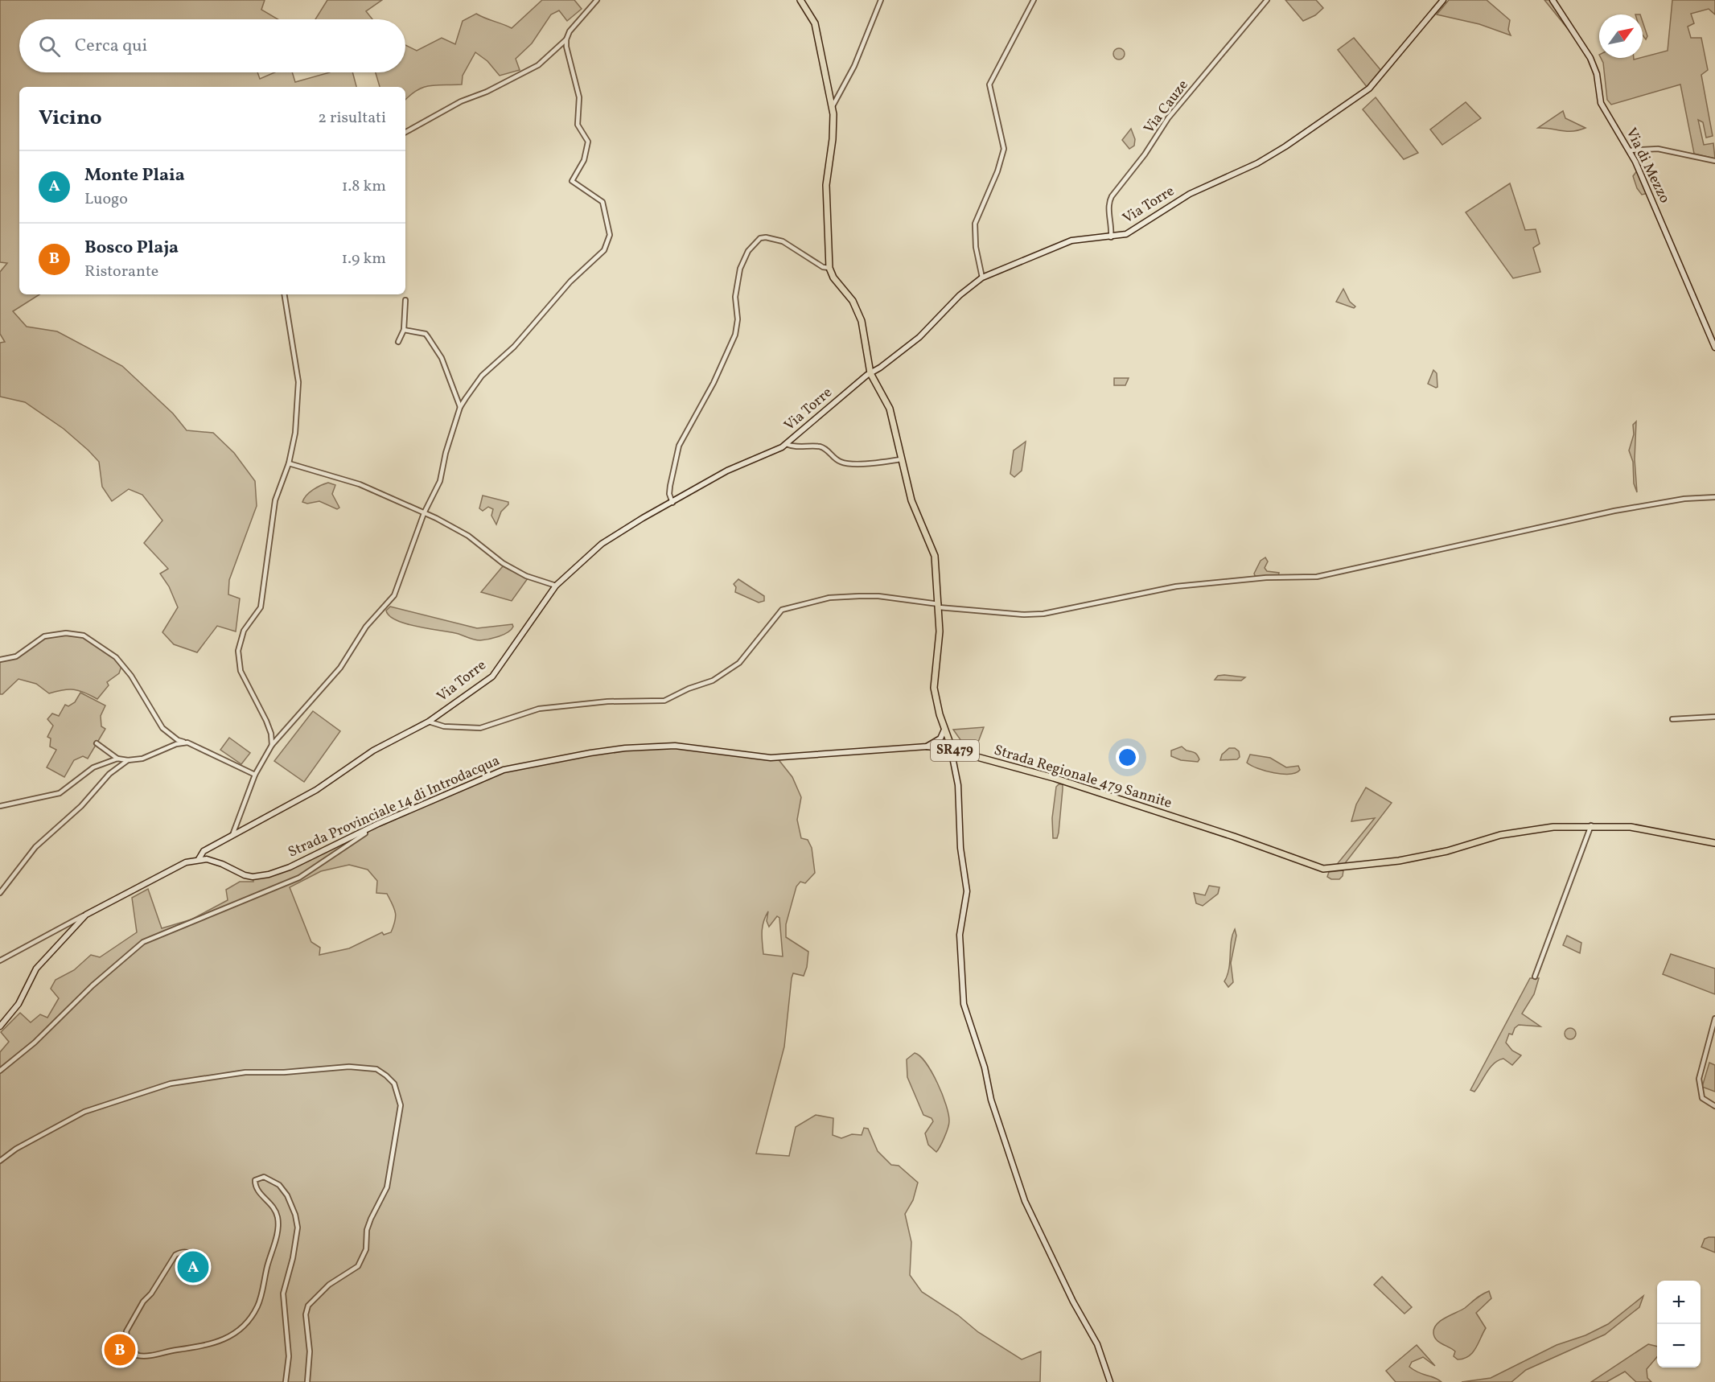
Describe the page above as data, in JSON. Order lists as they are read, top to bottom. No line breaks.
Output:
{"streets":{"main road":["Via di Mezzo","Via Torre","SR479","Strada Regionale 479 Sannite","Strada Provinciale 14 di Introdacqua"],"street":["Via Cauze"]},"crossings":[["Via Cauze","Via Torre"],["Via Torre","SR479"],["Via Torre","Strada Provinciale 14 di Introdacqua"],["SR479","Strada Regionale 479 Sannite"],["SR479","Strada Provinciale 14 di Introdacqua"],["Strada Regionale 479 Sannite","Strada Provinciale 14 di Introdacqua"]],"north":"top right","page":{"search":"Cerca qui","heading":["Vicino","2 risultati"],"list":[{"mark":"A","name":"Monte Plaia","note":"Luogo","value":"1.8 km"},{"mark":"B","name":"Bosco Plaja","note":"Ristorante","value":"1.9 km"}],"pins":["A","B"],"map_buttons":["+","−"]}}
